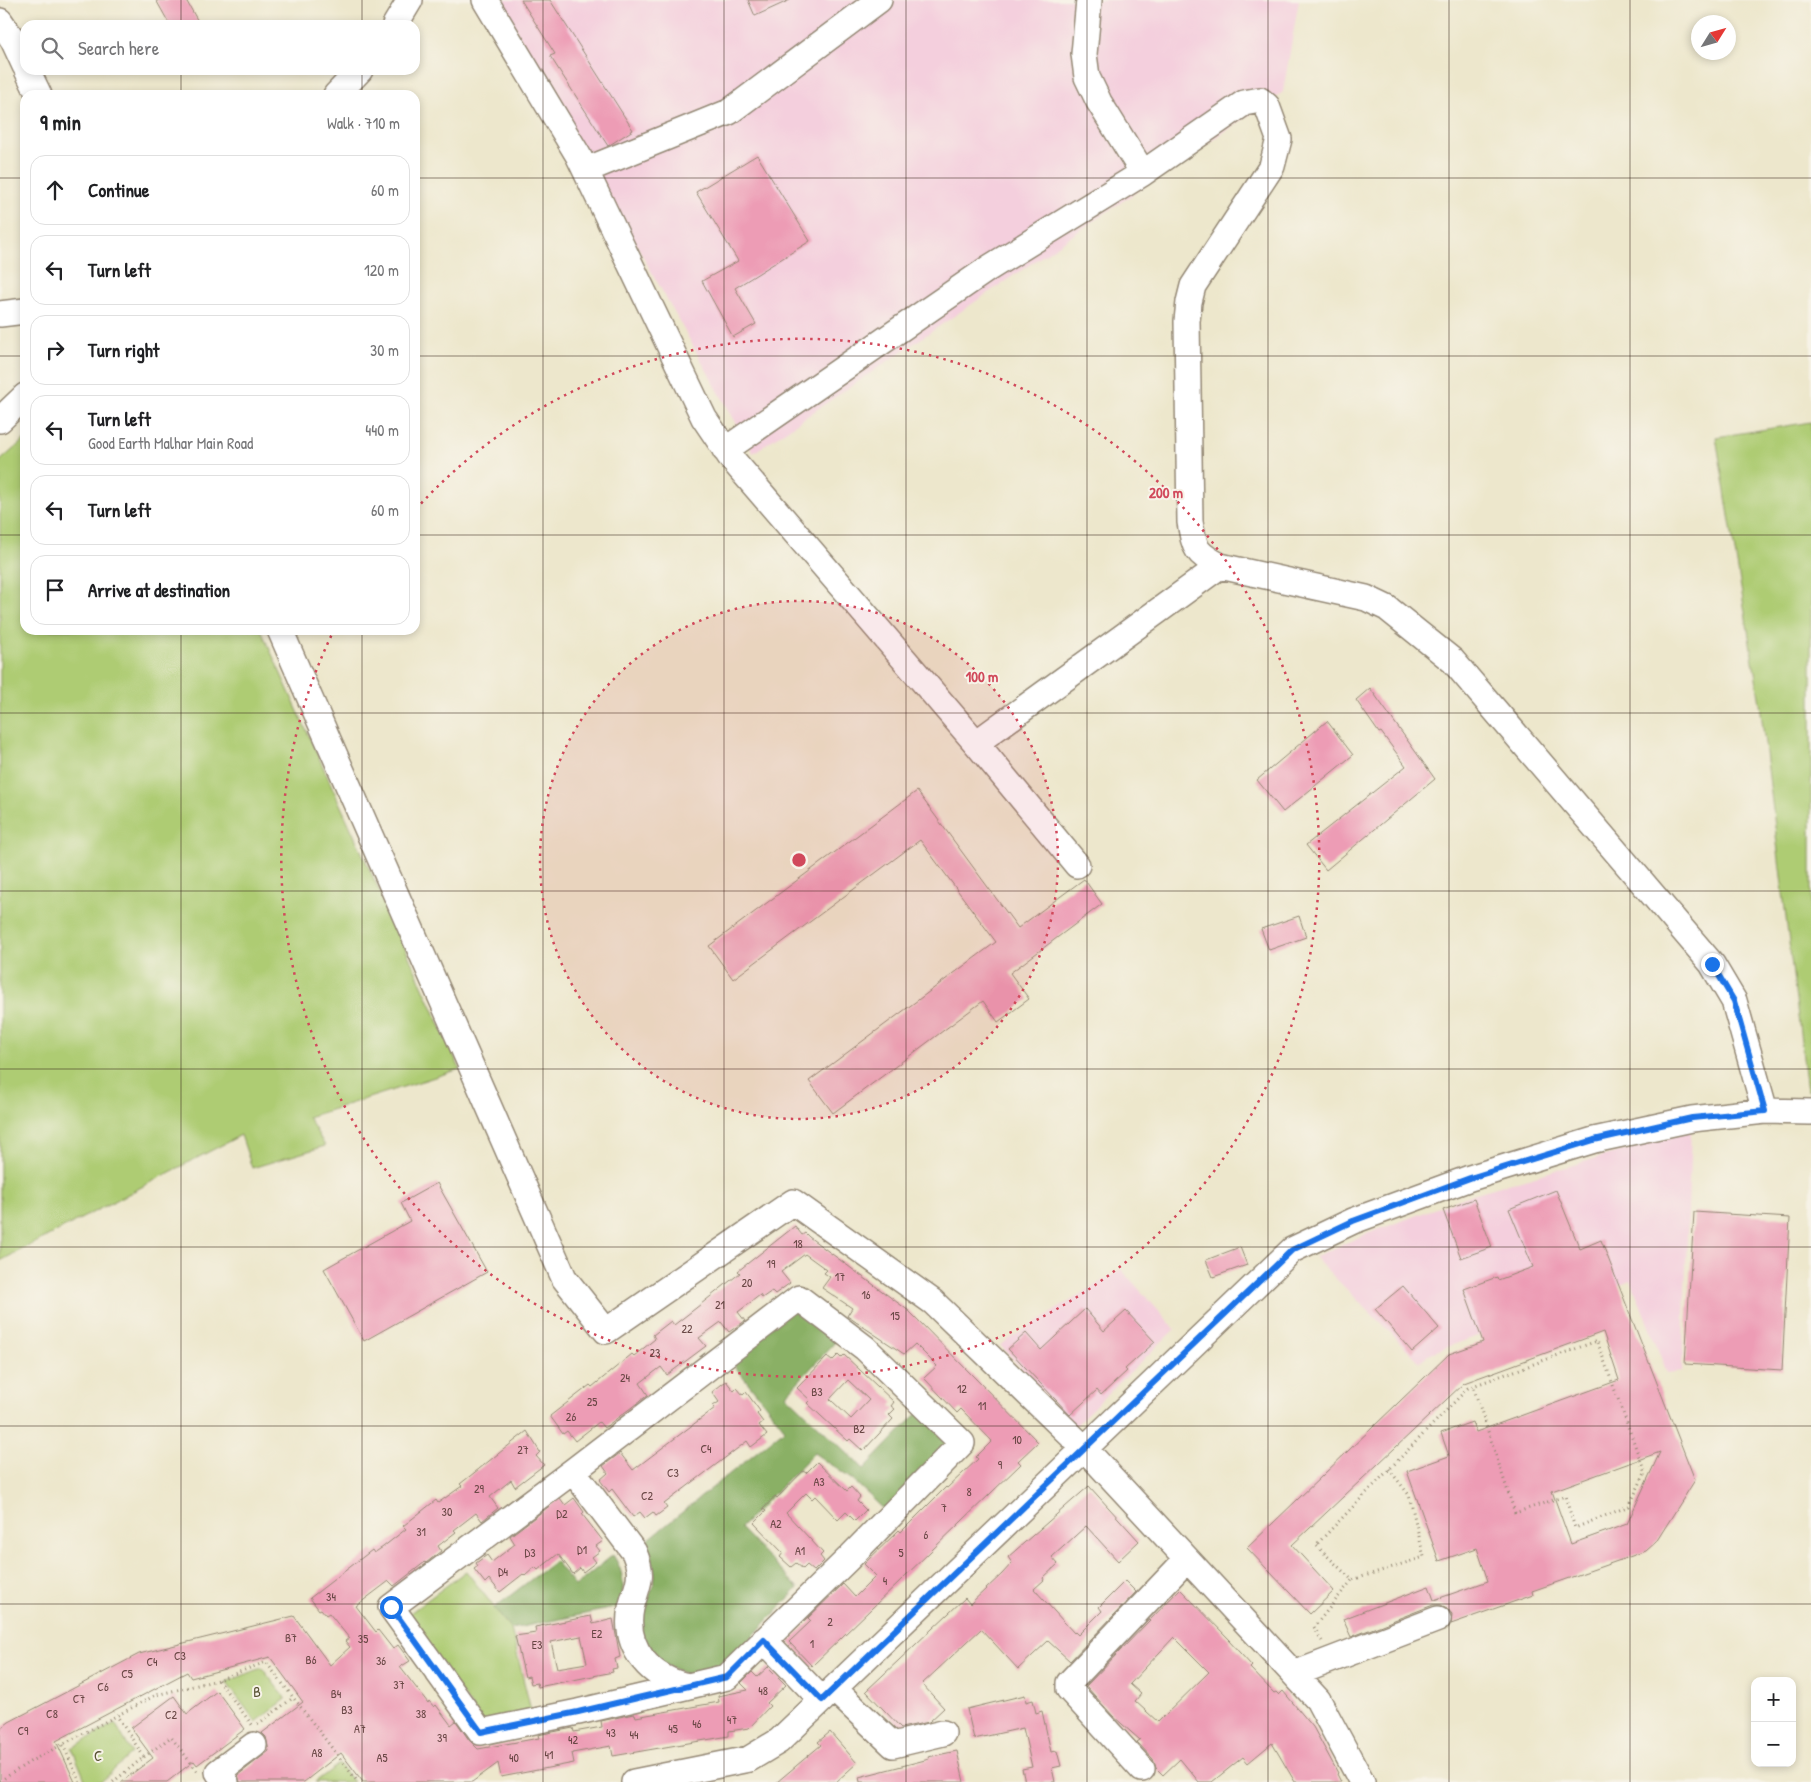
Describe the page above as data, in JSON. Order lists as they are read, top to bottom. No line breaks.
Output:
{"parks":["B","C"],"house_numbers":["18","19","17","20","16","21","15","22","23","24","12","B3","25","11","26","B2","10","C4","27","9","C3","A3","29","8","C2","7","30","D2","A2","31","6","D1","A1","D3","5","D4","4","34","2","E2","B7","35","1","E3","C3","B6","36","C4","C5","37","C6","48","B4","C7","B3","C8","38","C2","47","46","A7","45","C9","43","44","39","42","A8","41","A5","40"],"north":"top right","page":{"search":"Search here","heading":["9 min","Walk · 710 m"],"list":[["Continue","60 m"],["Turn left","120 m"],["Turn right","30 m"],["Turn left","Good Earth Malhar Main Road","440 m"],["Turn left","60 m"],"Arrive at destination"],"map_buttons":["+","−"]},"rings":["200 m","100 m"]}
